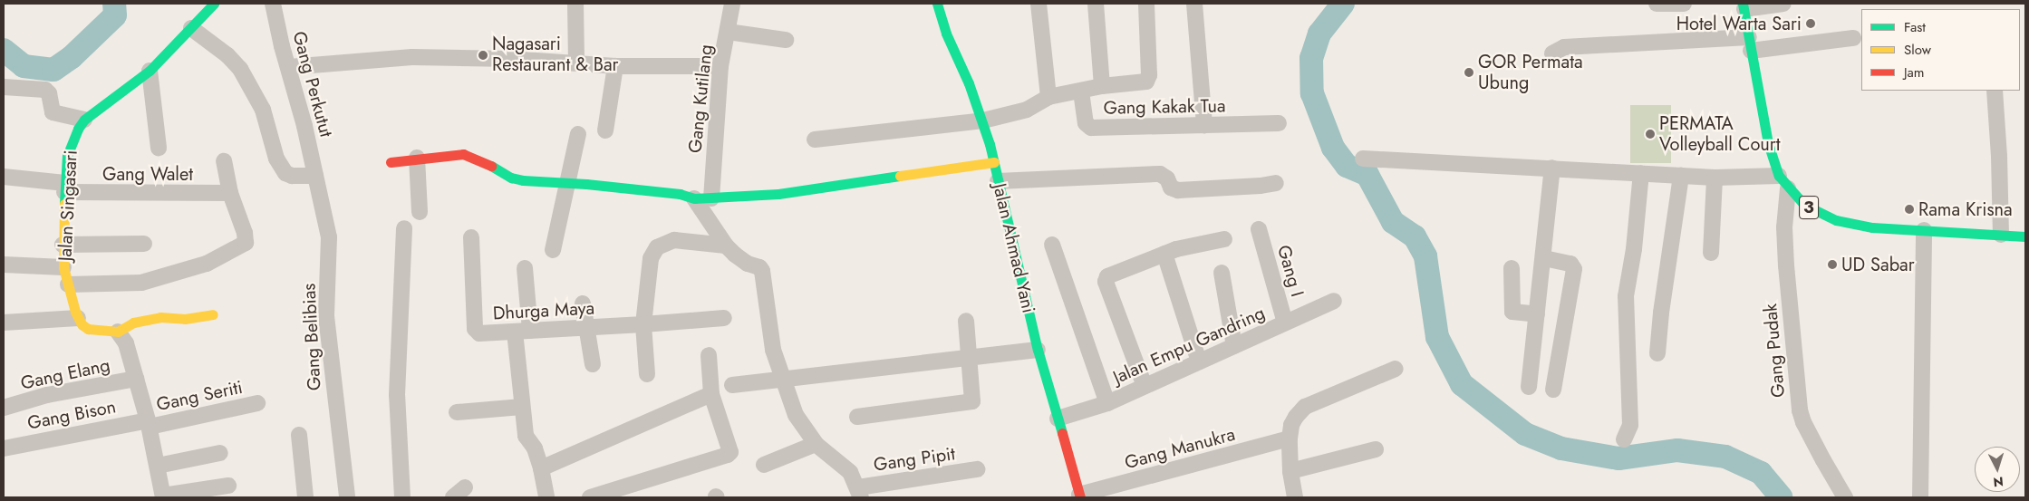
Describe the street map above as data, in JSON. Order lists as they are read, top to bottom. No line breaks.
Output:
{"streets":{"main road":["Jalan Singasari","3","Jalan Ahmad Yani"],"street":["Gang Perkutut","Gang Kutilang","Gang Kakak Tua","Gang Walet","Gang I","Dhurga Maya","Gang Belibias","Jalan Empu Gandring","Gang Pudak","Gang Elang","Gang Seriti","Gang Bison","Gang Manukra","Gang Pipit"]},"crossings":[["Gang Perkutut","Gang Belibias"],["Gang Kakak Tua","Jalan Ahmad Yani"],["Gang Walet","Jalan Singasari"],["3","Gang Pudak"],["Jalan Ahmad Yani","Jalan Empu Gandring"],["Jalan Ahmad Yani","Gang Manukra"],["Gang I","Jalan Empu Gandring"],["Gang Seriti","Gang Bison"]],"places":["Hotel Warta Sari","Nagasari Restaurant & Bar","GOR Permata Ubung","PERMATA Volleyball Court","Rama Krisna","UD Sabar"],"legend":["Fast","Slow","Jam"],"north":"bottom"}
